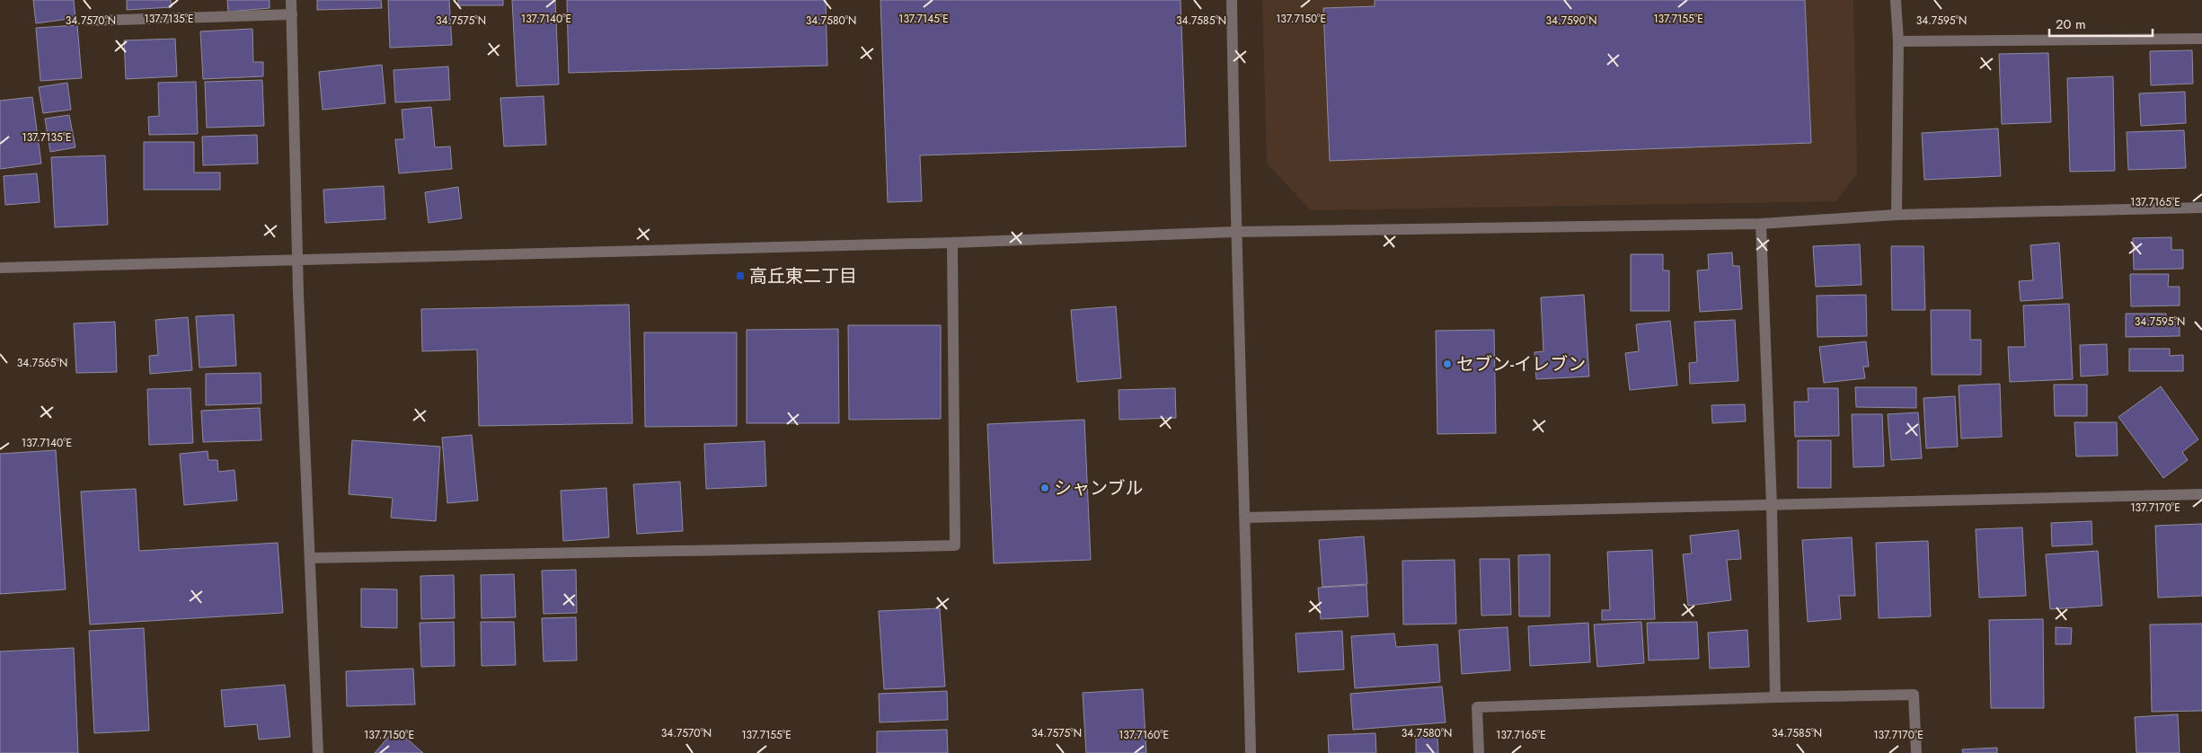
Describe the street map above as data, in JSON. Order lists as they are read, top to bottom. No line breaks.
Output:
{"places":{"transit":["高丘東二丁目"],"other":["セブン-イレブン","シャンブル"]},"scale_bar":"20 m","coordinates":["137.7135°E","137.7140°E","137.7145°E","137.7150°E","137.7155°E","34.7570°N","34.7595°N","34.7575°N","34.7580°N","34.7585°N","34.7590°N","137.7165°E","34.7565°N","137.7170°E","137.7160°E"]}
